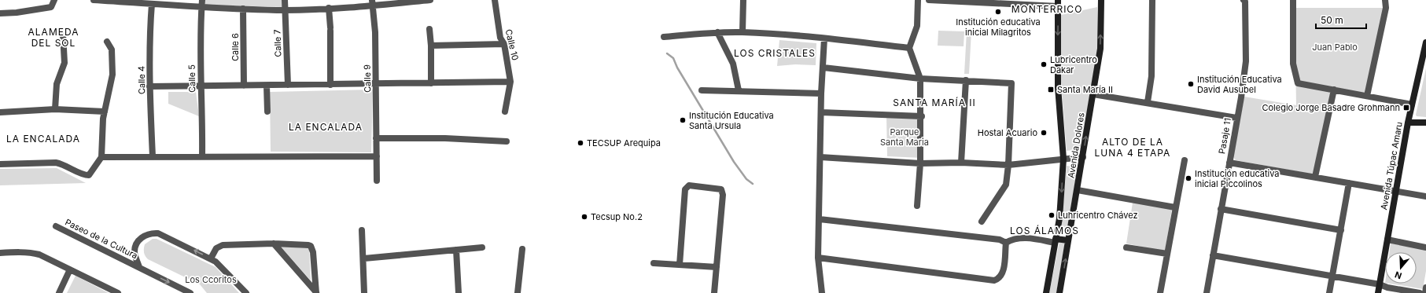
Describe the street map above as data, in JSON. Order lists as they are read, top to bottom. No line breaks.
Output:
{"streets":{"main road":["Avenida Dolores","Avenida Túpac Amaru"],"street":["Calle 7","Calle 10","Calle 6","Calle 5","Calle 9","Calle 4","Pasaje 11","Paseo de la Cultura"]},"one_way":["Paseo de la Cultura"],"districts":["MONTERRICO","ALAMEDA DEL SOL","LOS CRISTALES","SANTA MARÍA II","LA ENCALADA","LA ENCALADA","ALTO DE LA LUNA 4 ETAPA","LOS ÁLAMOS"],"parks":["Juan Pablo","Parque Santa Maria","Los Ccoritos"],"places":{"other":["Institución educativa inicial Milagritos","Lubricentro Dakar","Institución Educativa David Ausubel","Institución Educativa Santa Ursula","Hostal Acuario","TECSUP Arequipa","Institución educativa inicial Piccolinos","Luhricentro Chávez","Tecsup No.2"],"transit":["Santa María II","Colegio Jorge Basadre Grohmann"]},"scale_bar":"50 m","north":"bottom"}
